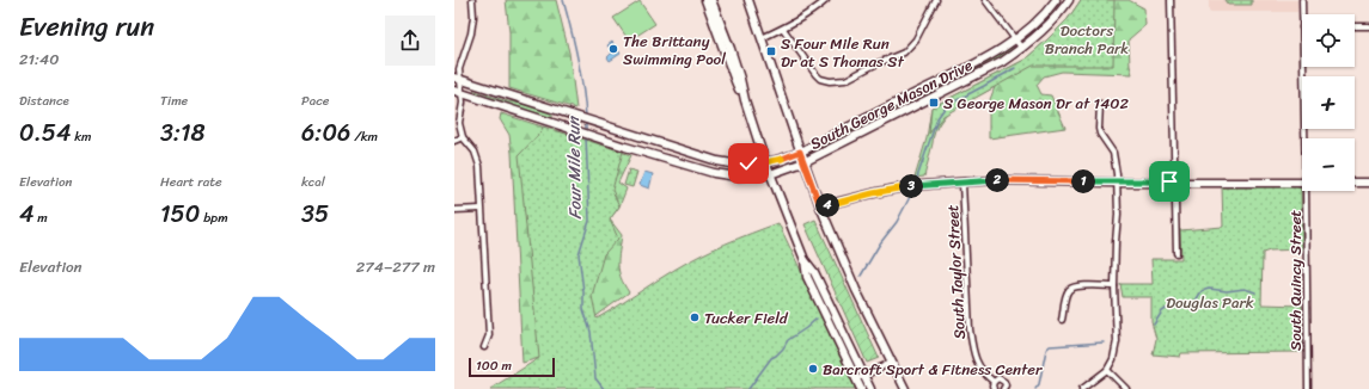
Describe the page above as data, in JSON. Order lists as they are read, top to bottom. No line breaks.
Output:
{"streets":{"main road":["South George Mason Drive"],"street":["South Taylor Street","South Quincy Street"]},"water":["Four Mile Run"],"parks":["Doctors Branch Park","Douglas Park"],"places":{"other":["The Brittany Swimming Pool","Tucker Field","Barcroft Sport & Fitness Center"],"transit":["S Four Mile Run Dr at S Thomas St","S George Mason Dr at 1402"]},"scale_bar":"100 m","page":{"heading":["Evening run","21:40"],"map_buttons":["+","−"],"stats":[["Distance","0.54 km"],["Time","3:18"],["Pace","6:06 /km"],["Elevation","4 m"],["Heart rate","150 bpm"],["kcal","35"]],"pins":["2","1","3","4"],"chart":["Elevation","274–277 m"],"scale":"100 m"}}
